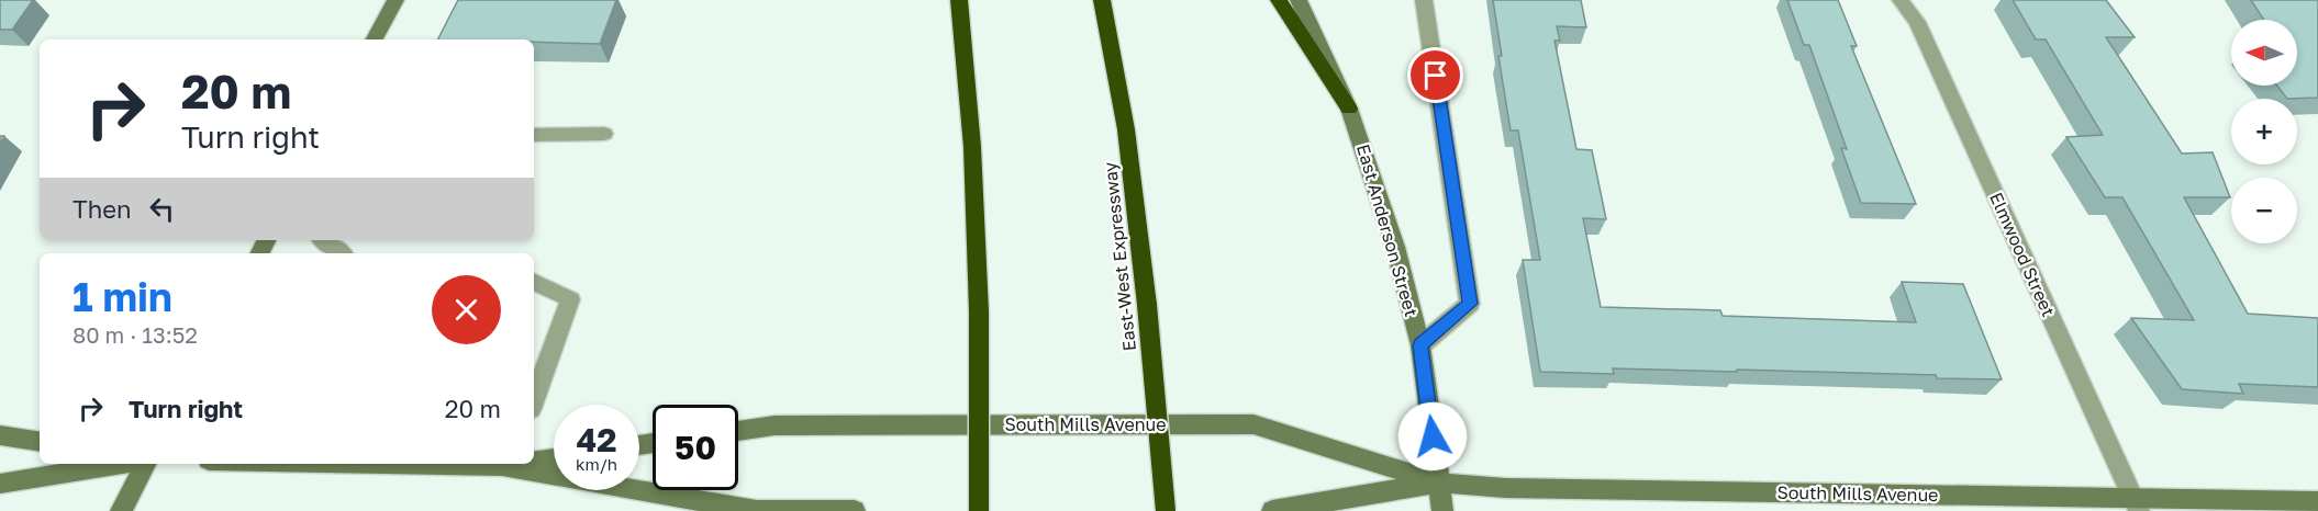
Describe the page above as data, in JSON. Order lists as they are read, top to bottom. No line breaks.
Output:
{"streets":{"highway":["East-West Expressway"],"street":["East Anderson Street","Elmwood Street","South Mills Avenue"]},"crossings":[["East Anderson Street","South Mills Avenue"],["Elmwood Street","South Mills Avenue"]],"north":"left","page":{"map_buttons":["+","−"],"turn":["20 m","Turn right"],"then":"Then","heading":["1 min","80 m · 13:52"],"list":[{"name":"Turn right","value":"20 m"}],"speed":"42 km/h","limit":"50"}}
